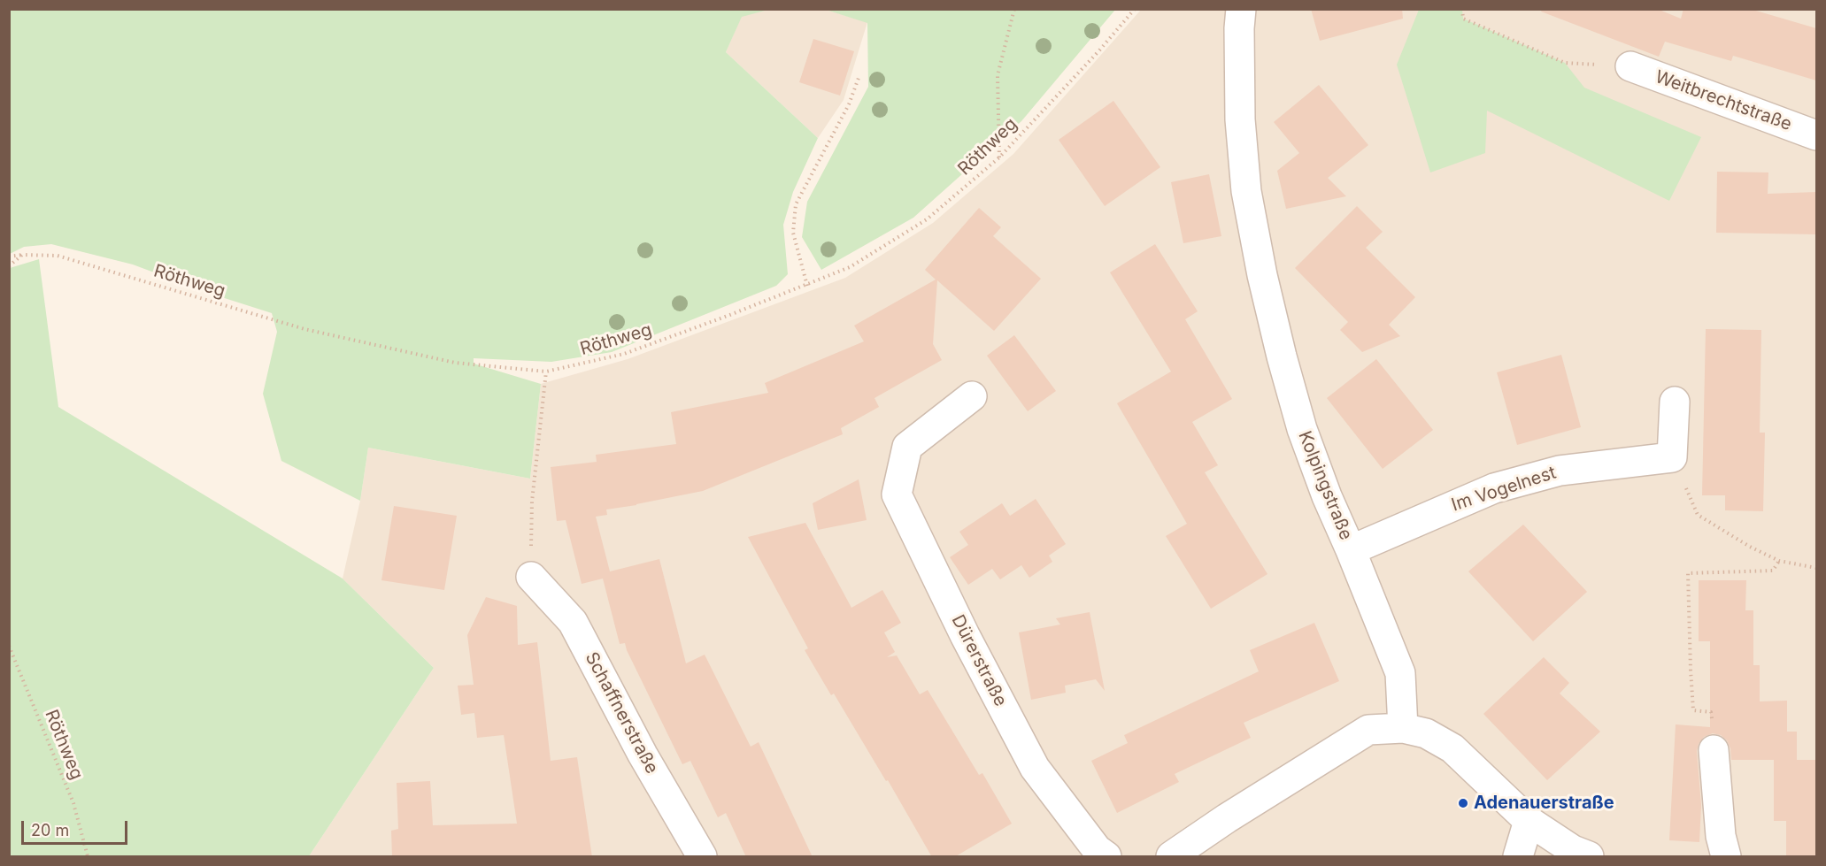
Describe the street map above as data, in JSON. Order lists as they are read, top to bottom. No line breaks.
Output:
{"streets":{"street":["Weitbrechtstraße","Kolpingstraße","Im Vogelnest","Dürerstraße","Schaffnerstraße"],"path":["Röthweg"]},"crossings":[["Kolpingstraße","Im Vogelnest"]],"places":["Adenauerstraße"],"scale_bar":"20 m"}
